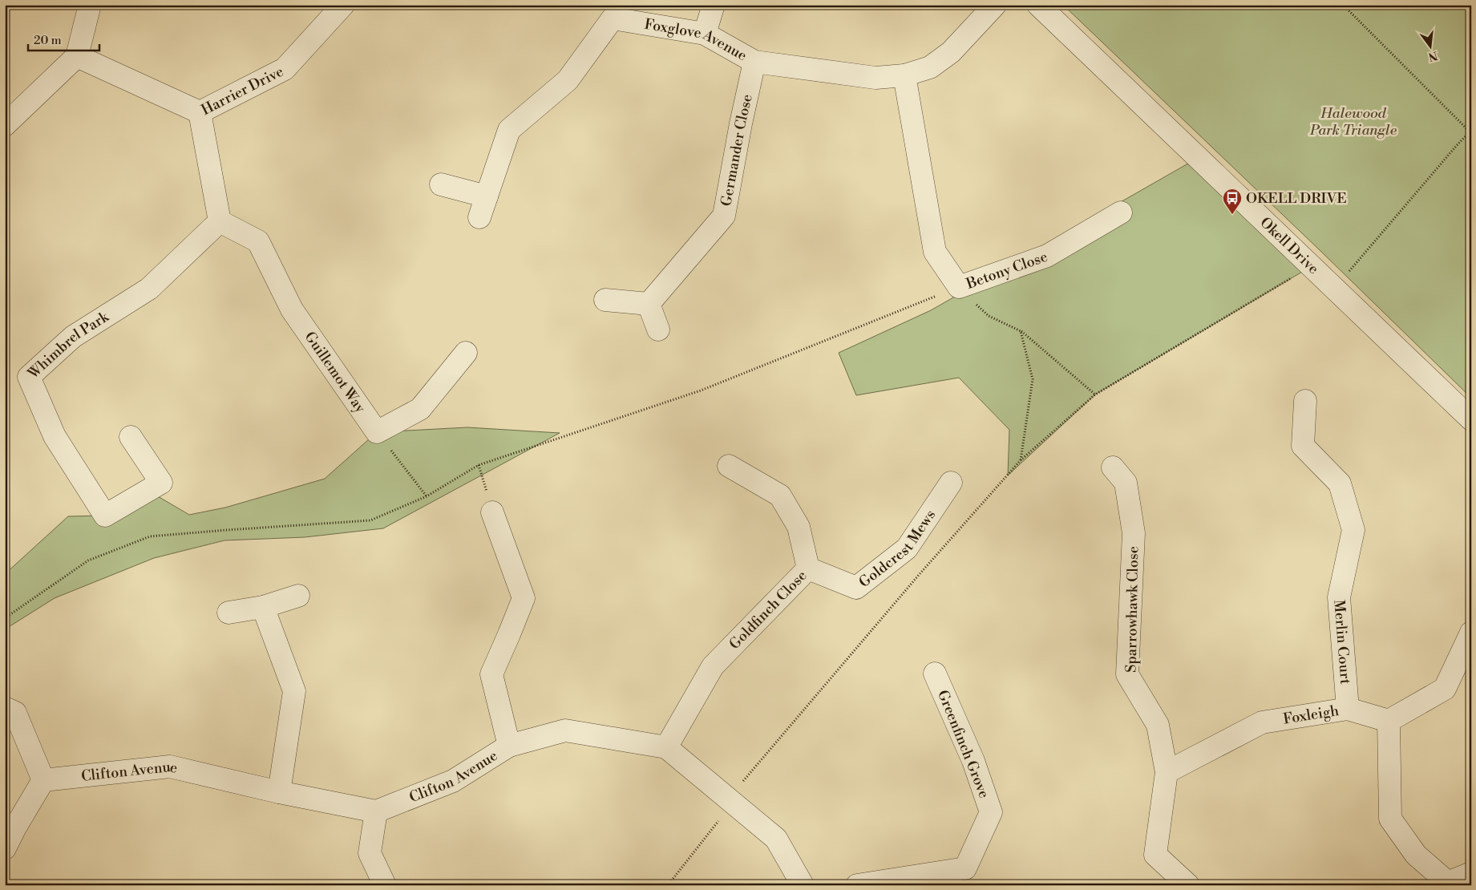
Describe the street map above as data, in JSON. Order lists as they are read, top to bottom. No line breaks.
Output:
{"streets":{"street":["Foxglove Avenue","Harrier Drive","Germander Close","Okell Drive","Betony Close","Whimbrel Park","Guillemot Way","Goldcrest Mews","Goldfinch Close","Sparrowhawk Close","Merlin Court","Foxleigh","Greenfinch Grove","Clifton Avenue"]},"crossings":[["Foxglove Avenue","Germander Close"],["Foxglove Avenue","Betony Close"],["Whimbrel Park","Guillemot Way"],["Goldcrest Mews","Goldfinch Close"],["Goldfinch Close","Clifton Avenue"],["Sparrowhawk Close","Foxleigh"],["Merlin Court","Foxleigh"]],"parks":["Halewood Park Triangle"],"places":{"bus stop":["OKELL DRIVE"]},"scale_bar":"20 m","north":"bottom"}
